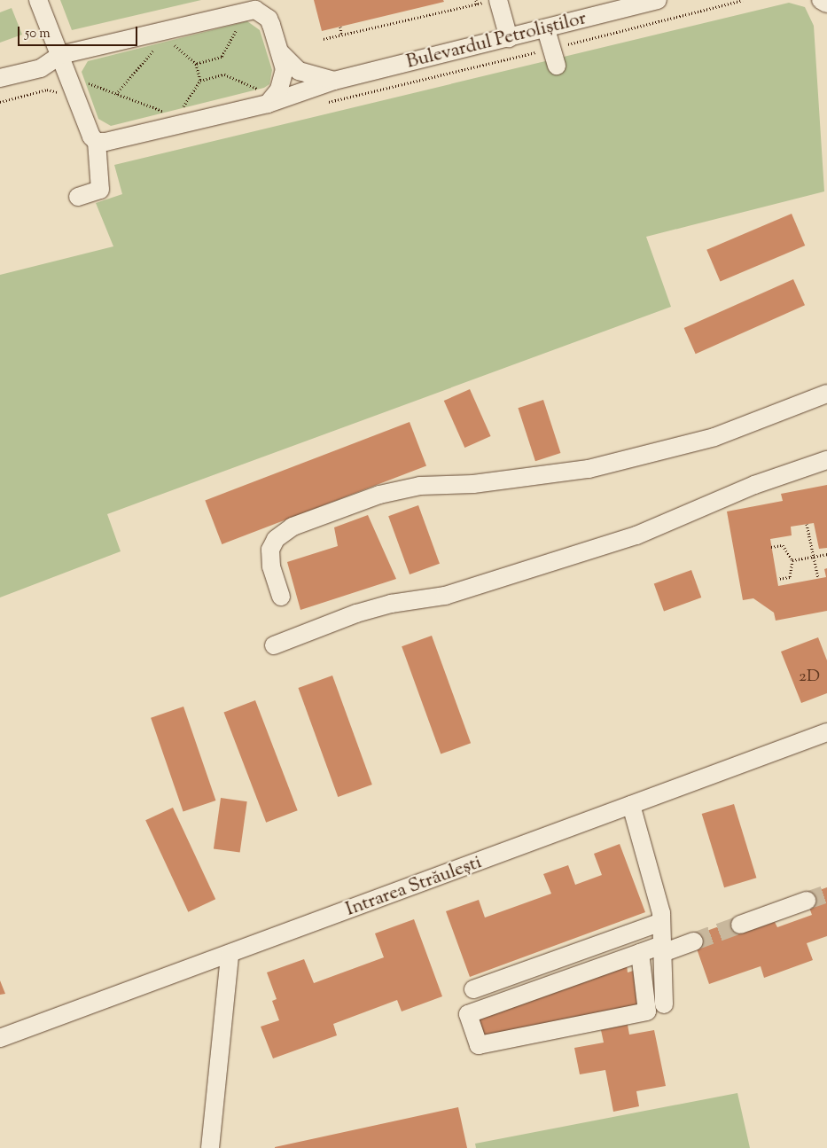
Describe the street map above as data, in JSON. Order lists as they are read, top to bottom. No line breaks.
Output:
{"streets":{"street":["Bulevardul Petroliștilor","Intrarea Străulești"]},"house_numbers":["2D"],"scale_bar":"50 m"}
